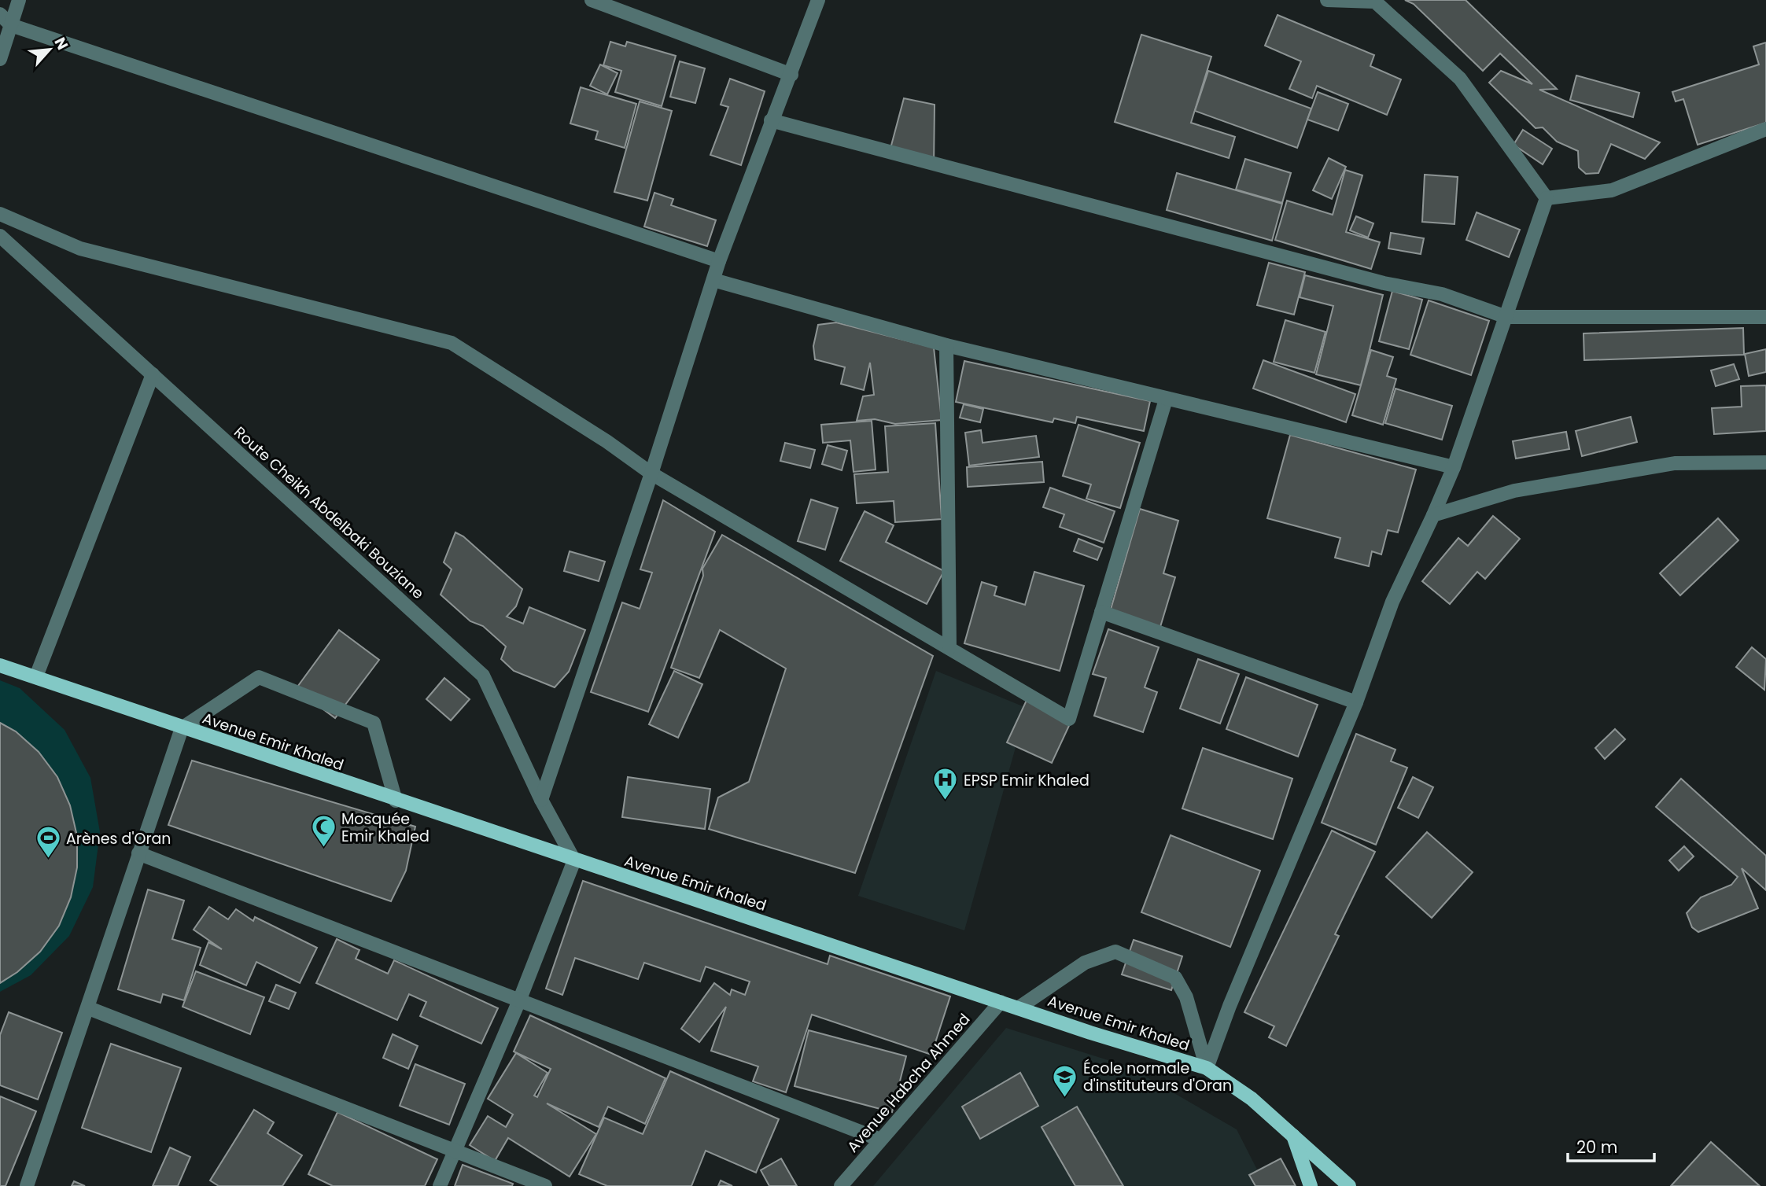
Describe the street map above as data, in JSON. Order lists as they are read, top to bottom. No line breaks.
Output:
{"streets":{"main road":["Avenue Emir Khaled"],"street":["Route Cheikh Abdelbaki Bouziane","Avenue Habcha Ahmed"]},"crossings":[["Route Cheikh Abdelbaki Bouziane","Avenue Emir Khaled"],["Avenue Emir Khaled","Avenue Habcha Ahmed"]],"places":{"hospital":["EPSP Emir Khaled"],"mosque":["Mosquée Emir Khaled"],"sports":["Arènes d'Oran"],"school or university":["École normale d'instituteurs d'Oran"]},"scale_bar":"20 m","north":"top right"}
